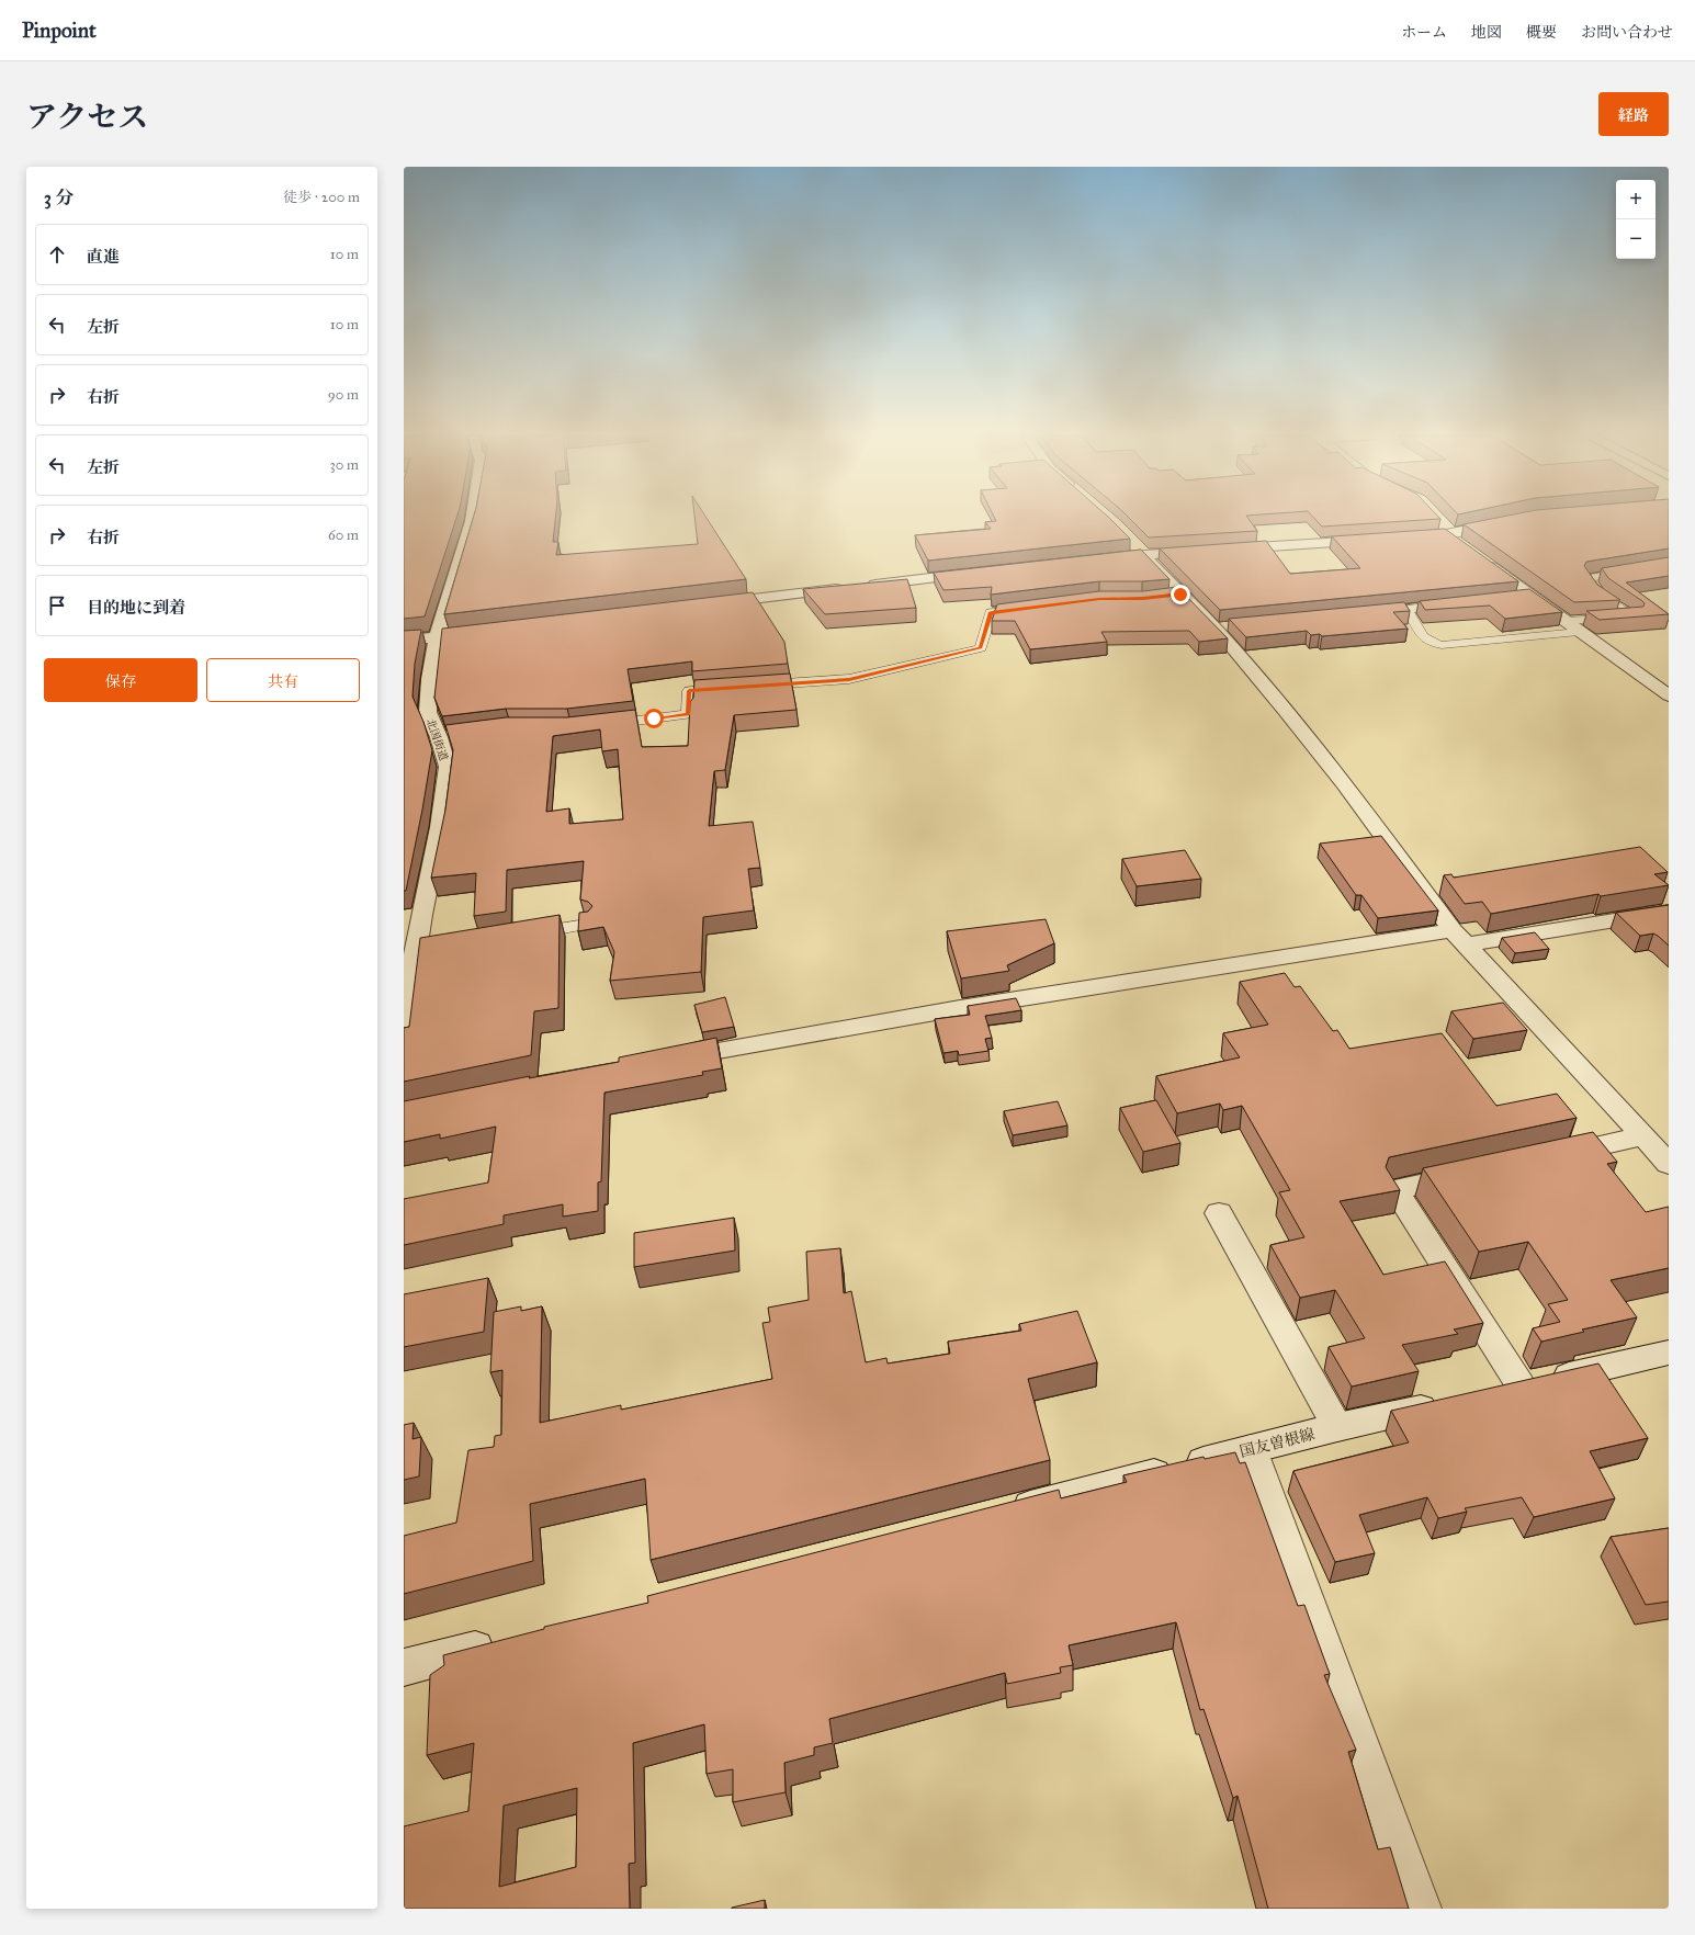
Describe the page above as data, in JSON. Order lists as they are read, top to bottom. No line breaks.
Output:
{"streets":{"street":["北国街道","国友曽根線"]},"page":{"header":"Pinpoint","nav":["ホーム","地図","概要","お問い合わせ"],"title":"アクセス","buttons":["経路",["保存","共有"]],"heading":["3 分","徒歩 · 200 m"],"map_buttons":["+","−"],"list":[["直進","10 m"],["左折","10 m"],["右折","90 m"],["左折","30 m"],["右折","60 m"],"目的地に到着"]}}
